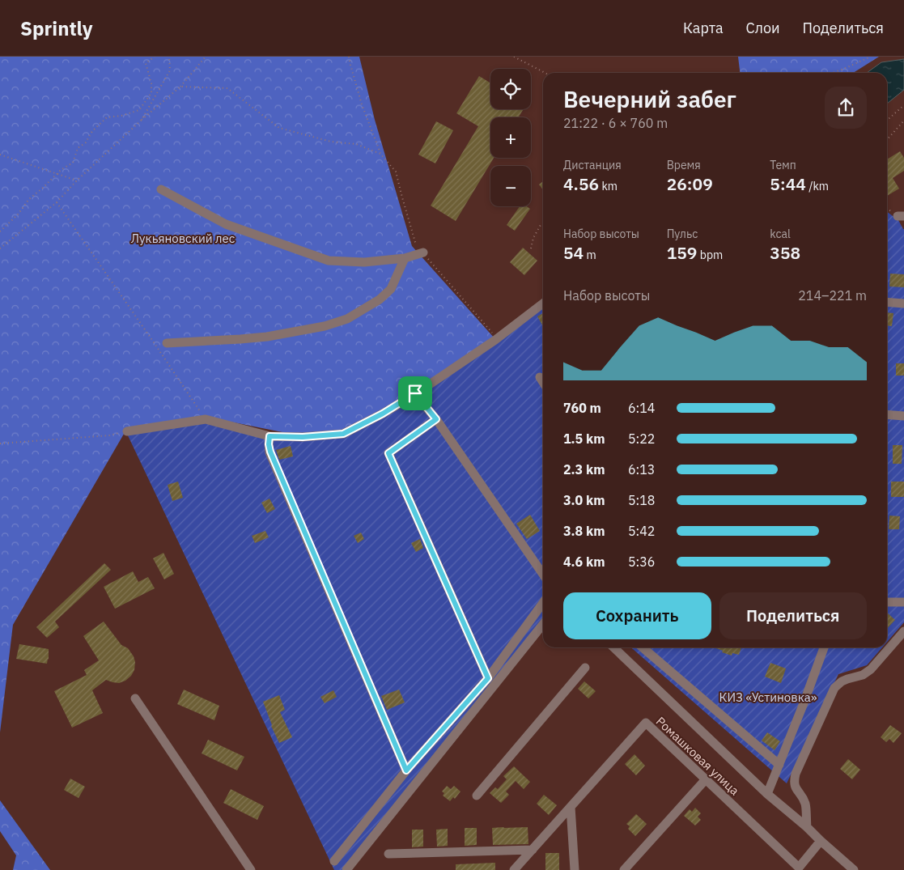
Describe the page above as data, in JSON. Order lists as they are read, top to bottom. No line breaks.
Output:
{"streets":{"street":["Ромашковая улица"]},"parks":["Лукьяновский лес","КИЗ «Устиновка»"],"page":{"header":"Sprintly","nav":["Карта","Слои","Поделиться"],"map_buttons":["+","−"],"heading":["Вечерний забег","21:22 · 6 × 760 m"],"stats":[["Дистанция","4.56 km"],["Время","26:09"],["Темп","5:44 /km"],["Набор высоты","54 m"],["Пульс","159 bpm"],["kcal","358"]],"chart":["Набор высоты","214–221 m"],"list":[{"name":"760 m","note":"6:14"},{"name":"1.5 km","note":"5:22"},{"name":"2.3 km","note":"6:13"},{"name":"3.0 km","note":"5:18"},{"name":"3.8 km","note":"5:42"},{"name":"4.6 km","note":"5:36"}],"buttons":["Сохранить","Поделиться"]}}
